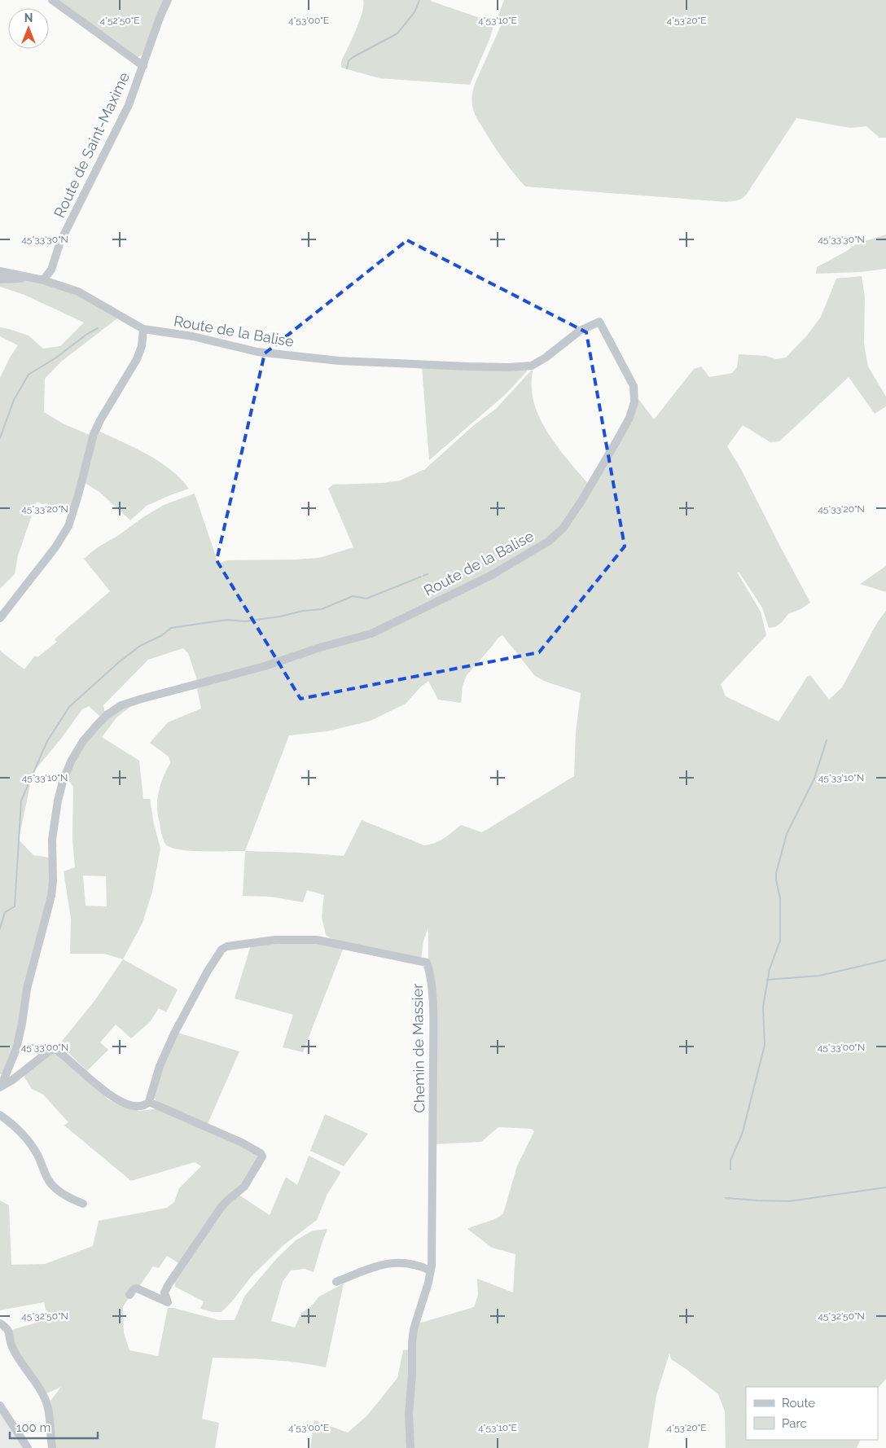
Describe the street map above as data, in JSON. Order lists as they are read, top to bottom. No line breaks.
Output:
{"streets":{"street":["Route de Saint-Maxime","Route de la Balise","Chemin de Massier"]},"legend":["Route","Parc"],"scale_bar":"100 m","north":"top","coordinates":["4°52'50\"E","4°53'00\"E","4°53'10\"E","4°53'20\"E","45°33'30\"N","45°33'20\"N","45°33'10\"N","45°33'00\"N","45°32'50\"N"]}
